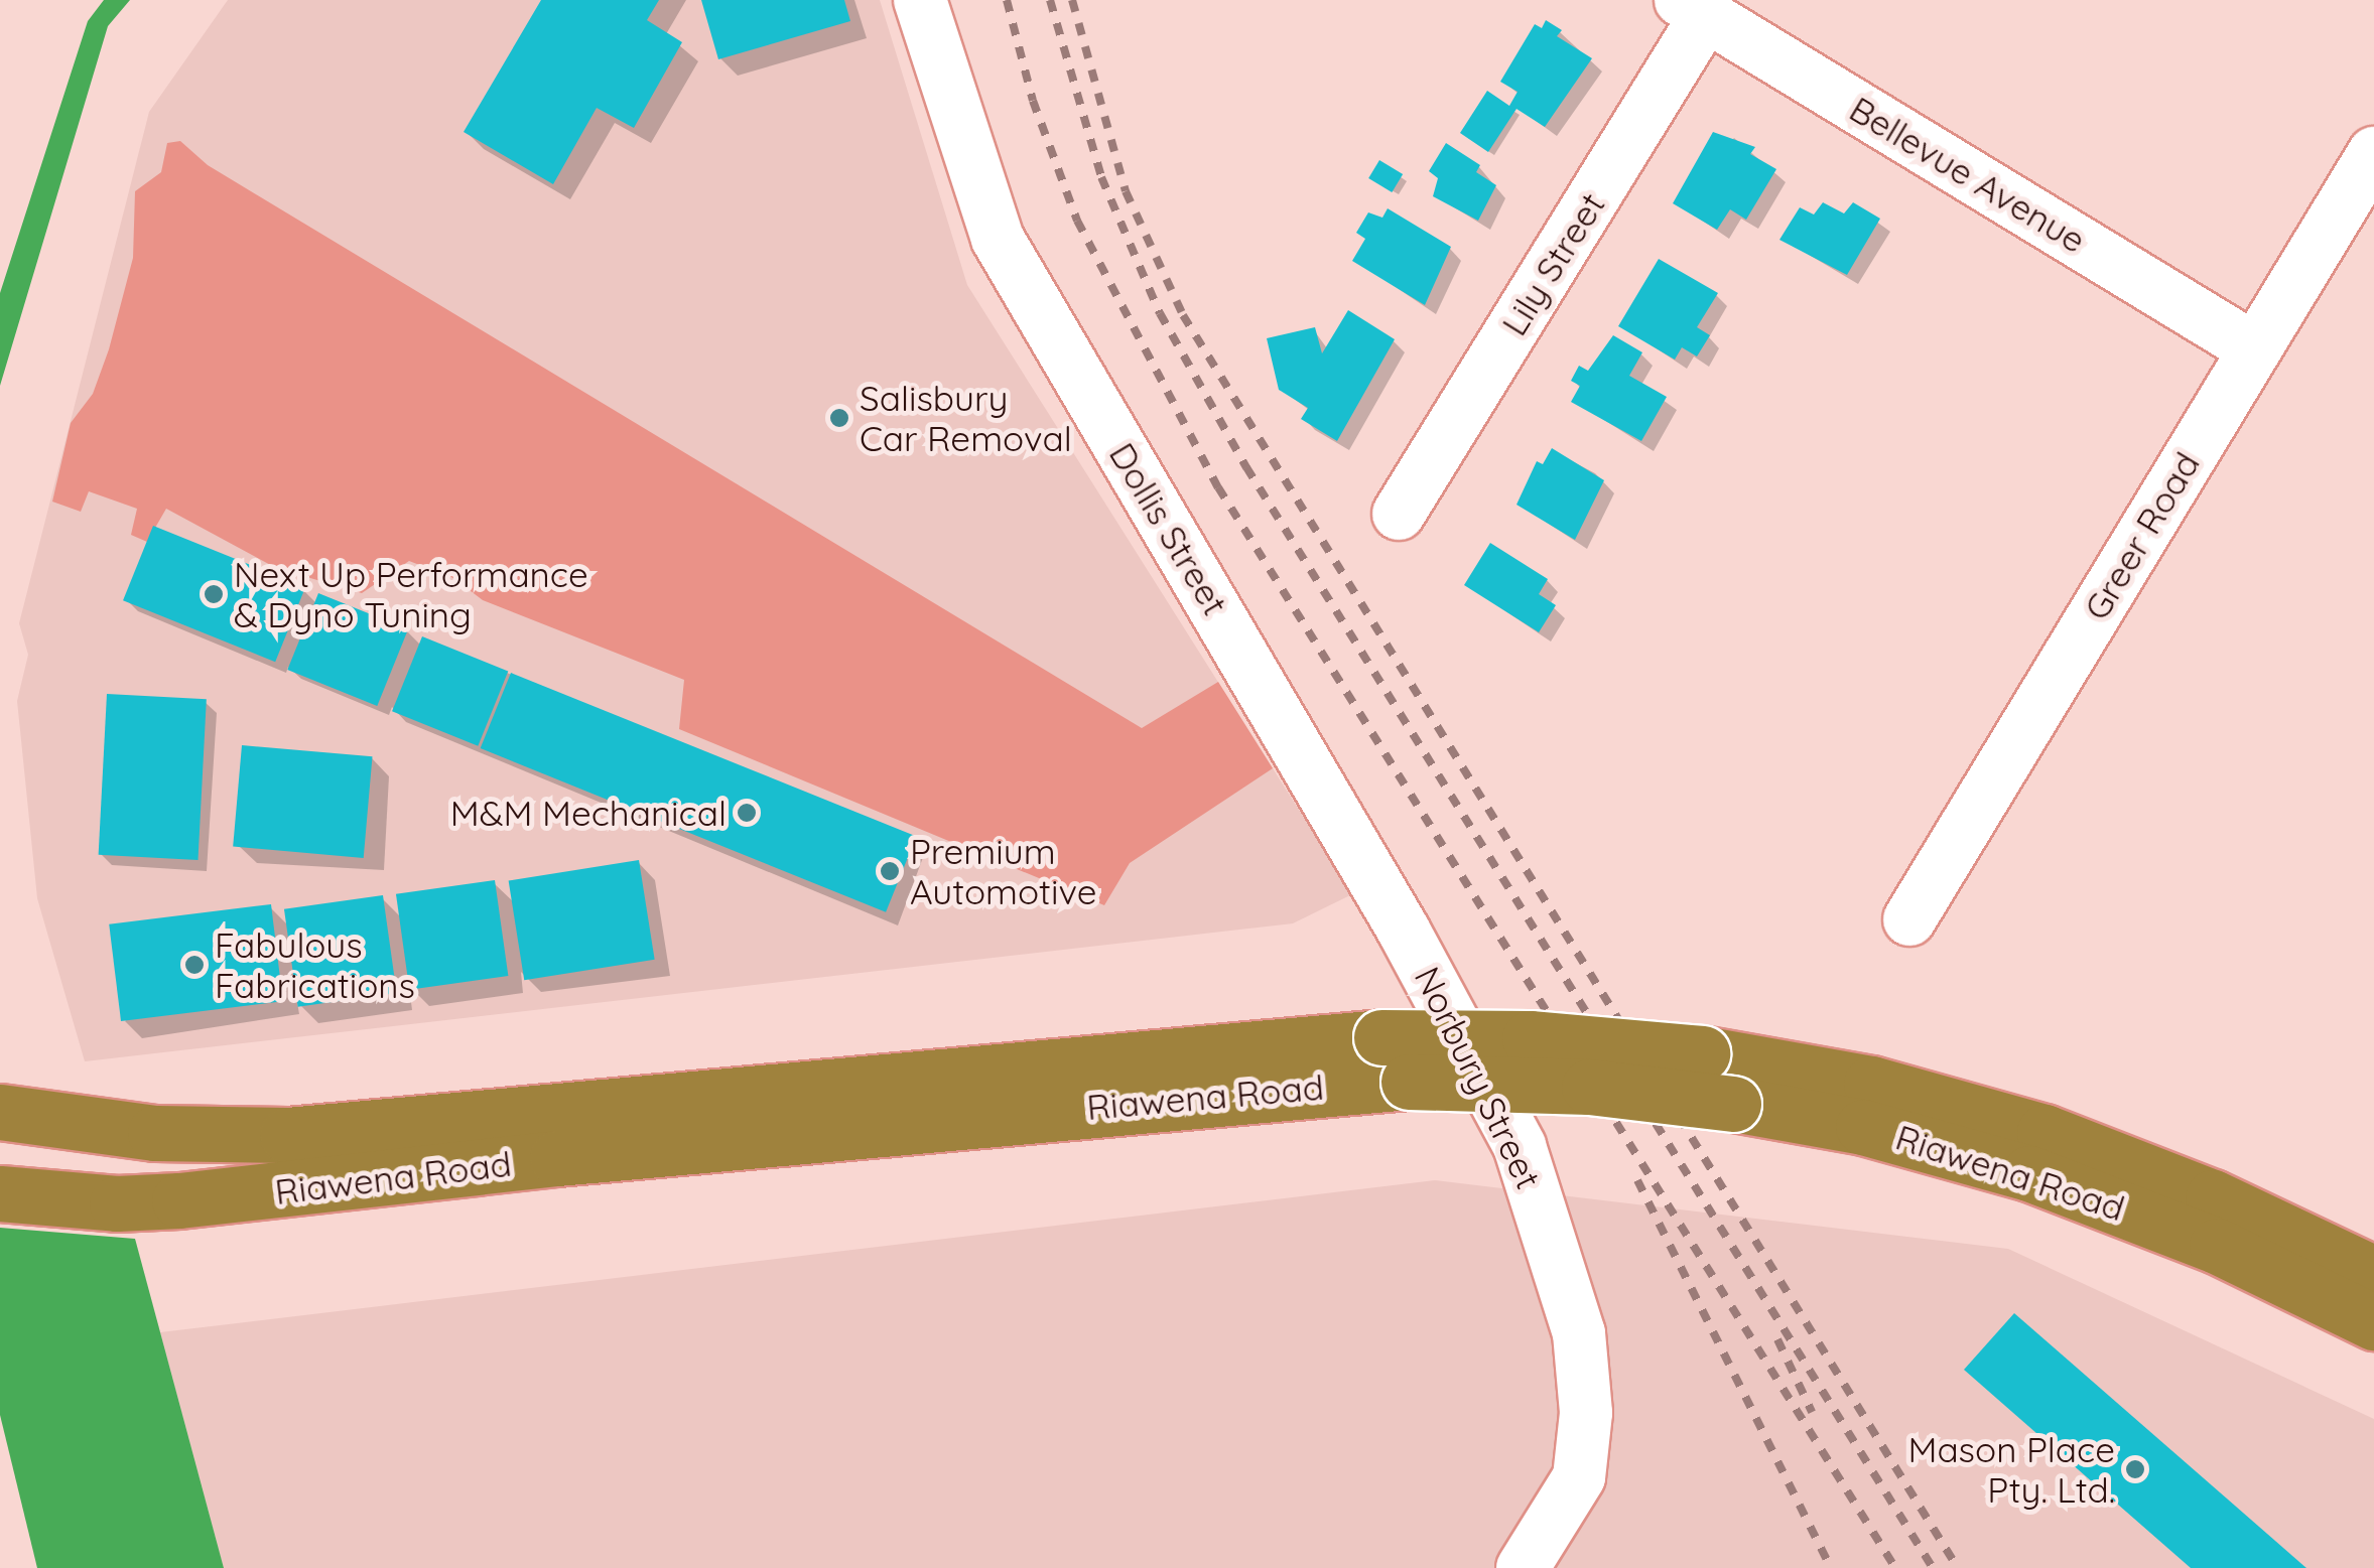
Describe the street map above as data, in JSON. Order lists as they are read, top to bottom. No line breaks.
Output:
{"streets":{"highway":["Riawena Road"],"street":["Bellevue Avenue","Lily Street","Dollis Street","Greer Road","Norbury Street"]},"crossings":[["Bellevue Avenue","Lily Street"],["Bellevue Avenue","Greer Road"],["Dollis Street","Norbury Street"]],"places":["Salisbury Car Removal","Next Up Performance & Dyno Tuning","M&M Mechanical","Premium Automotive","Fabulous Fabrications","Mason Place Pty. Ltd."]}
